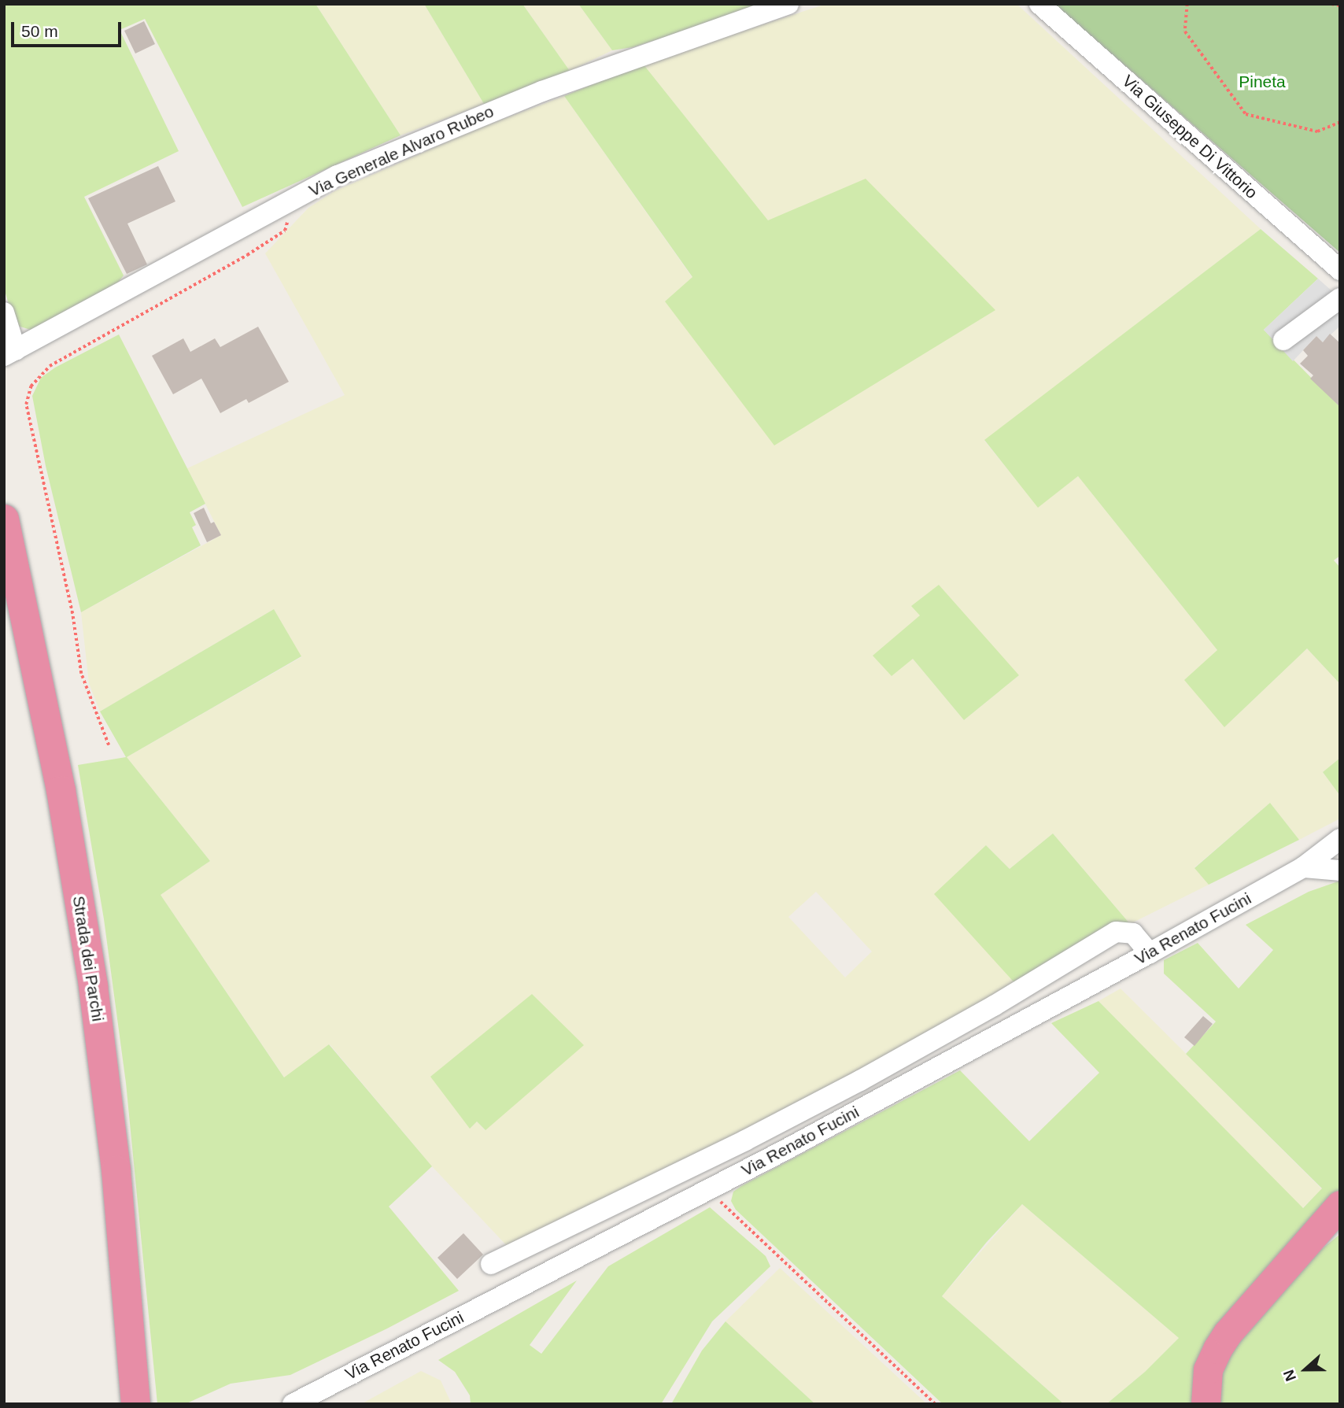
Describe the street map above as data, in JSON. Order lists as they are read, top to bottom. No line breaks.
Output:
{"streets":{"highway":["Strada dei Parchi"],"street":["Via Giuseppe Di Vittorio","Via Generale Alvaro Rubeo","Via Renato Fucini"]},"parks":["Pineta"],"scale_bar":"50 m","north":"left"}
